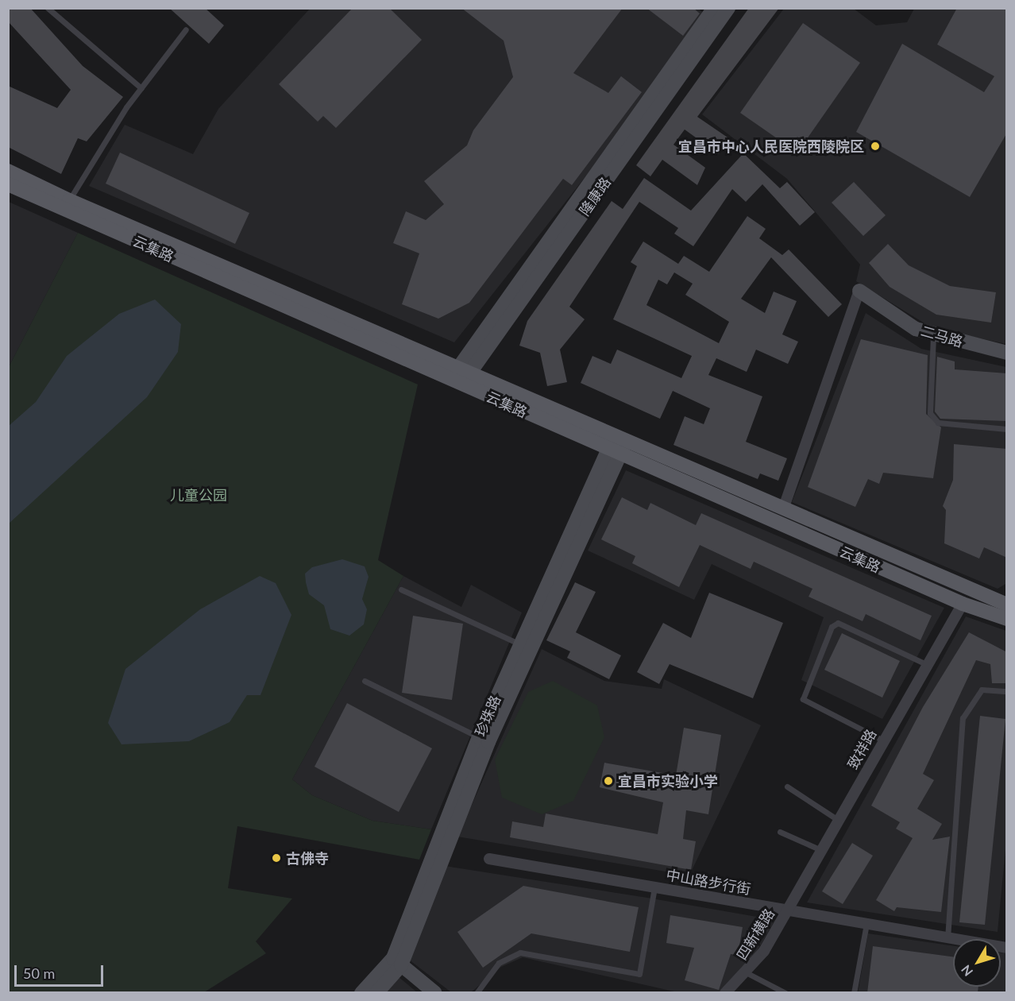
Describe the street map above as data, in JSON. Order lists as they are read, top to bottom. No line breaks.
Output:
{"streets":{"main road":["隆康路","云集路","二马路","珍珠路"],"street":["致祥路","中山路步行街","四新横路"]},"crossings":[["隆康路","云集路"],["云集路","珍珠路"],["云集路","致祥路"],["致祥路","中山路步行街"],["致祥路","四新横路"],["中山路步行街","四新横路"]],"parks":["儿童公园"],"places":["宜昌市中心人民医院西陵院区","宜昌市实验小学","古佛寺"],"scale_bar":"50 m","north":"bottom left"}
